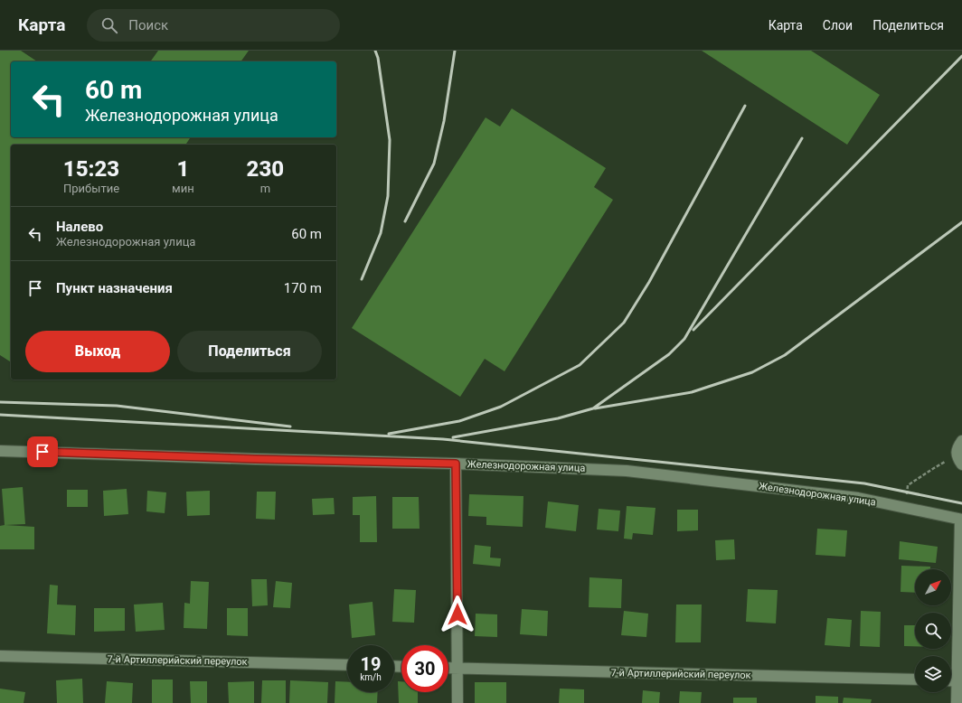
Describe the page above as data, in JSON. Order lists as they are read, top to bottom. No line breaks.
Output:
{"streets":{"street":["Железнодорожная улица","7-й Артиллерийский переулок"]},"north":"top right","page":{"header":"Карта","search":"Поиск","nav":["Карта","Слои","Поделиться"],"turn":["60 m","Железнодорожная улица"],"eta":["15:23","Прибытие","1","мин","230","m"],"list":[{"name":"Налево","note":"Железнодорожная улица","value":"60 m"},{"name":"Пункт назначения","value":"170 m"}],"buttons":["Выход","Поделиться"],"speed":"19 km/h","limit":"30"}}
